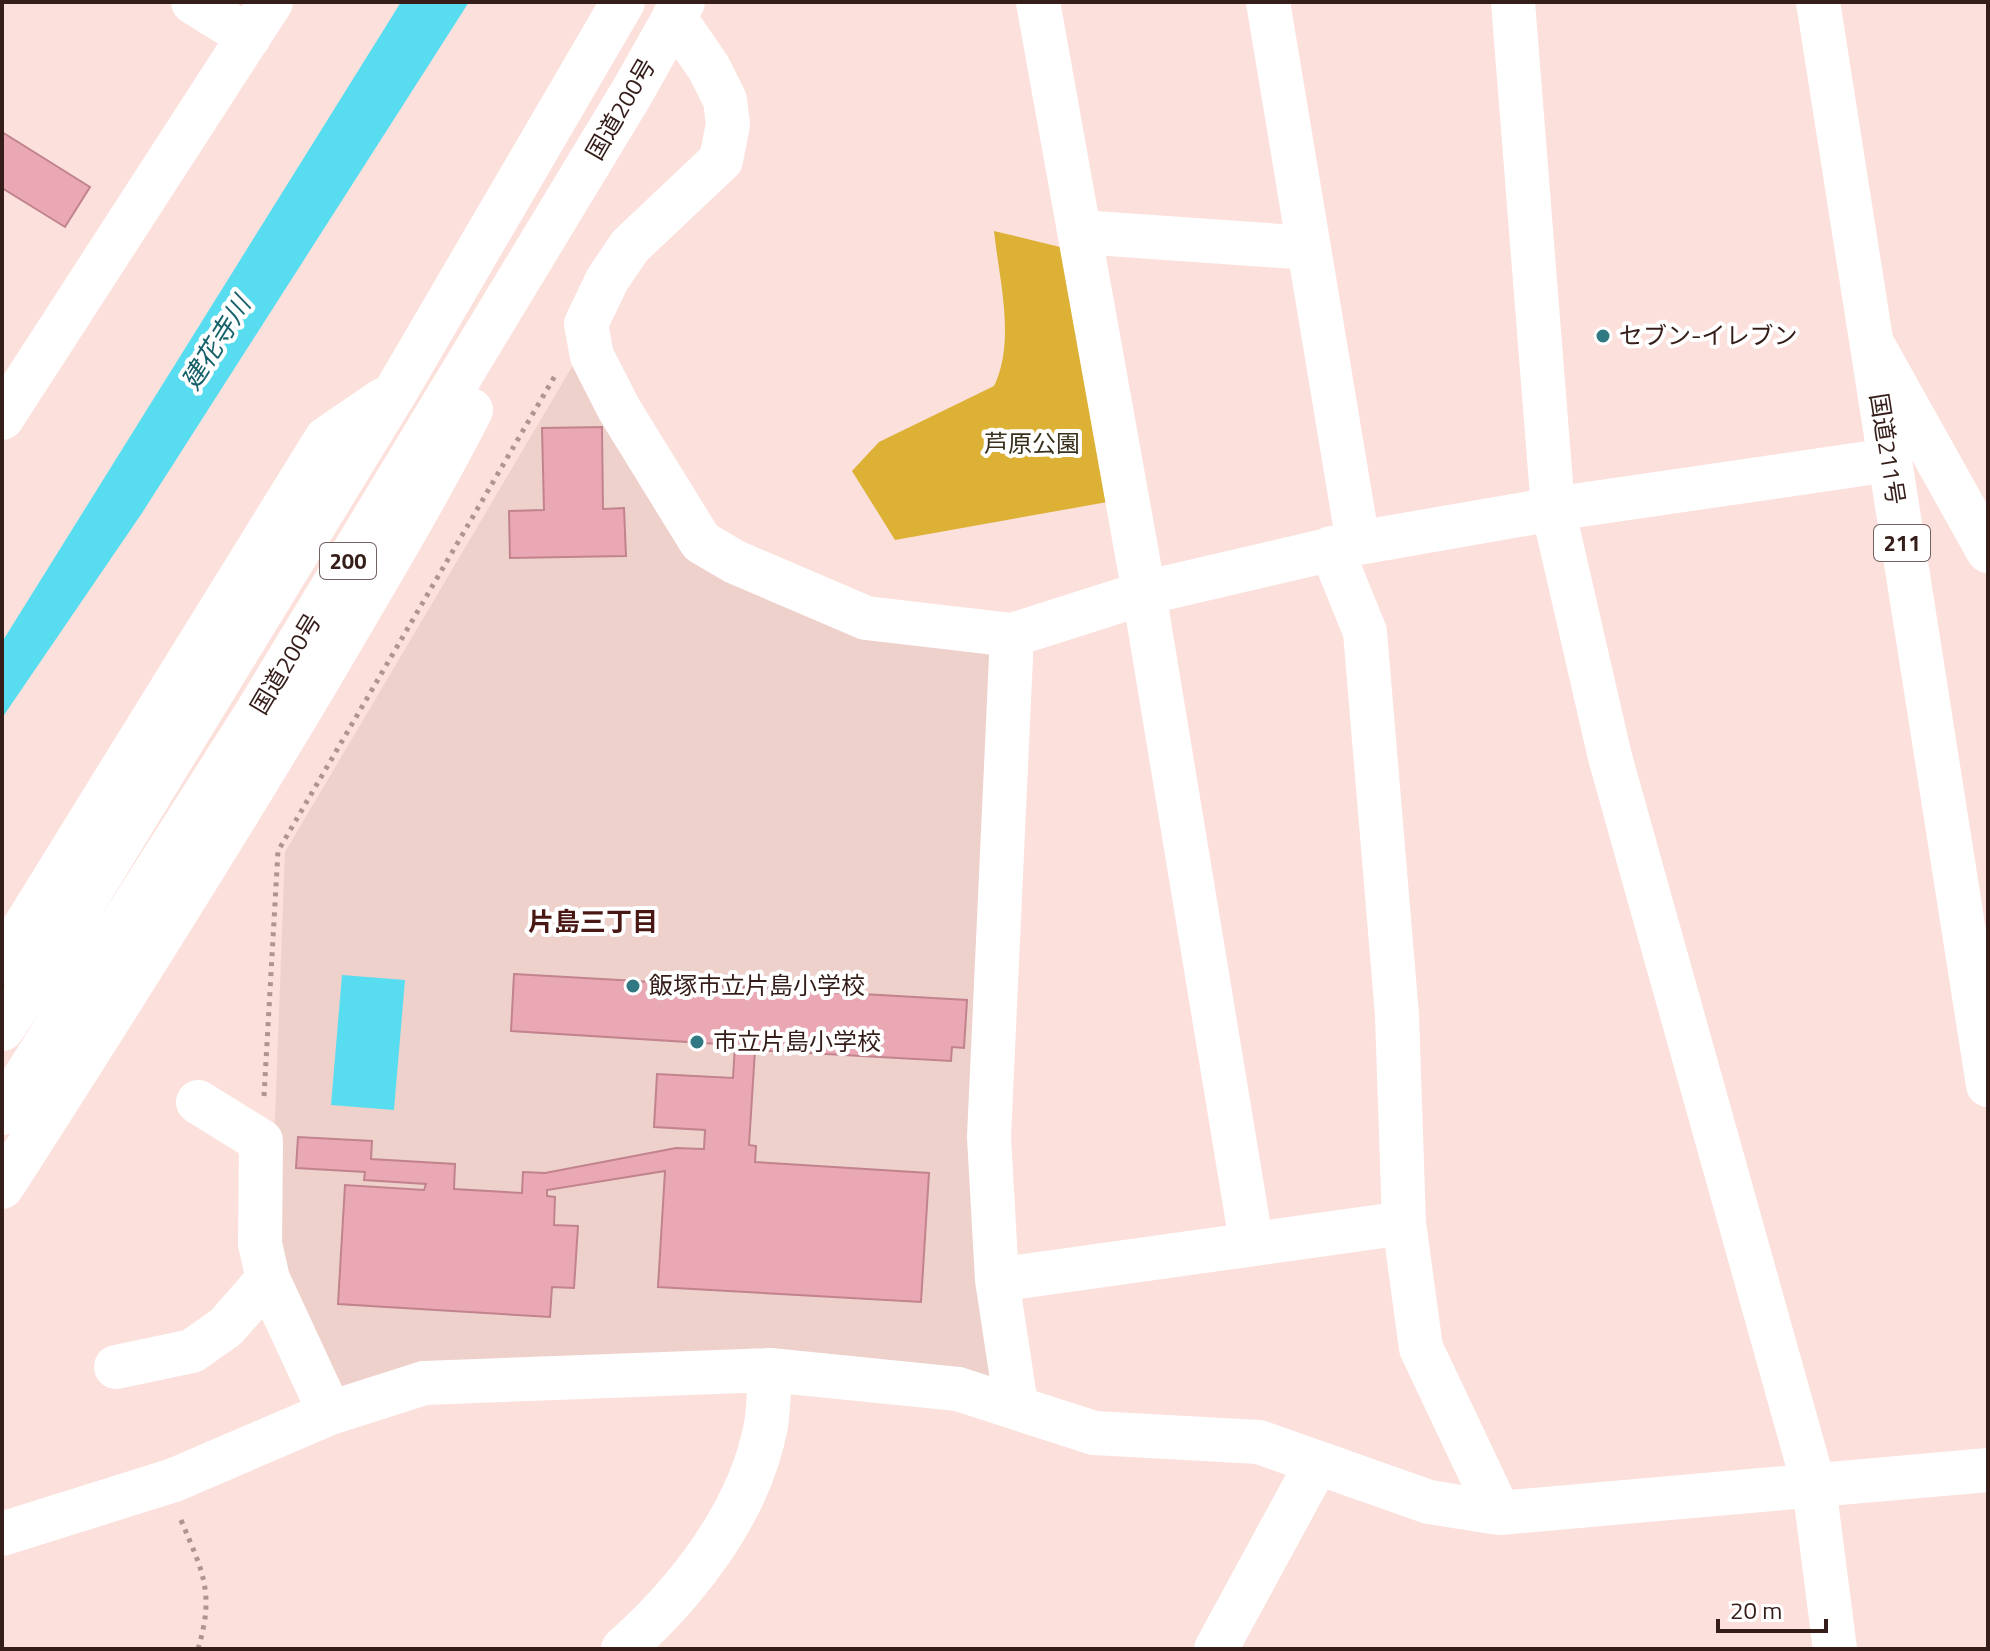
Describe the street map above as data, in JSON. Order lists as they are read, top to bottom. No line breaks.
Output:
{"streets":{"main road":["国道200号","国道211号","211","200"]},"districts":["片島三丁目"],"water":["建花寺川"],"parks":["芦原公園"],"places":["セブン-イレブン","飯塚市立片島小学校","市立片島小学校"],"scale_bar":"20 m"}
